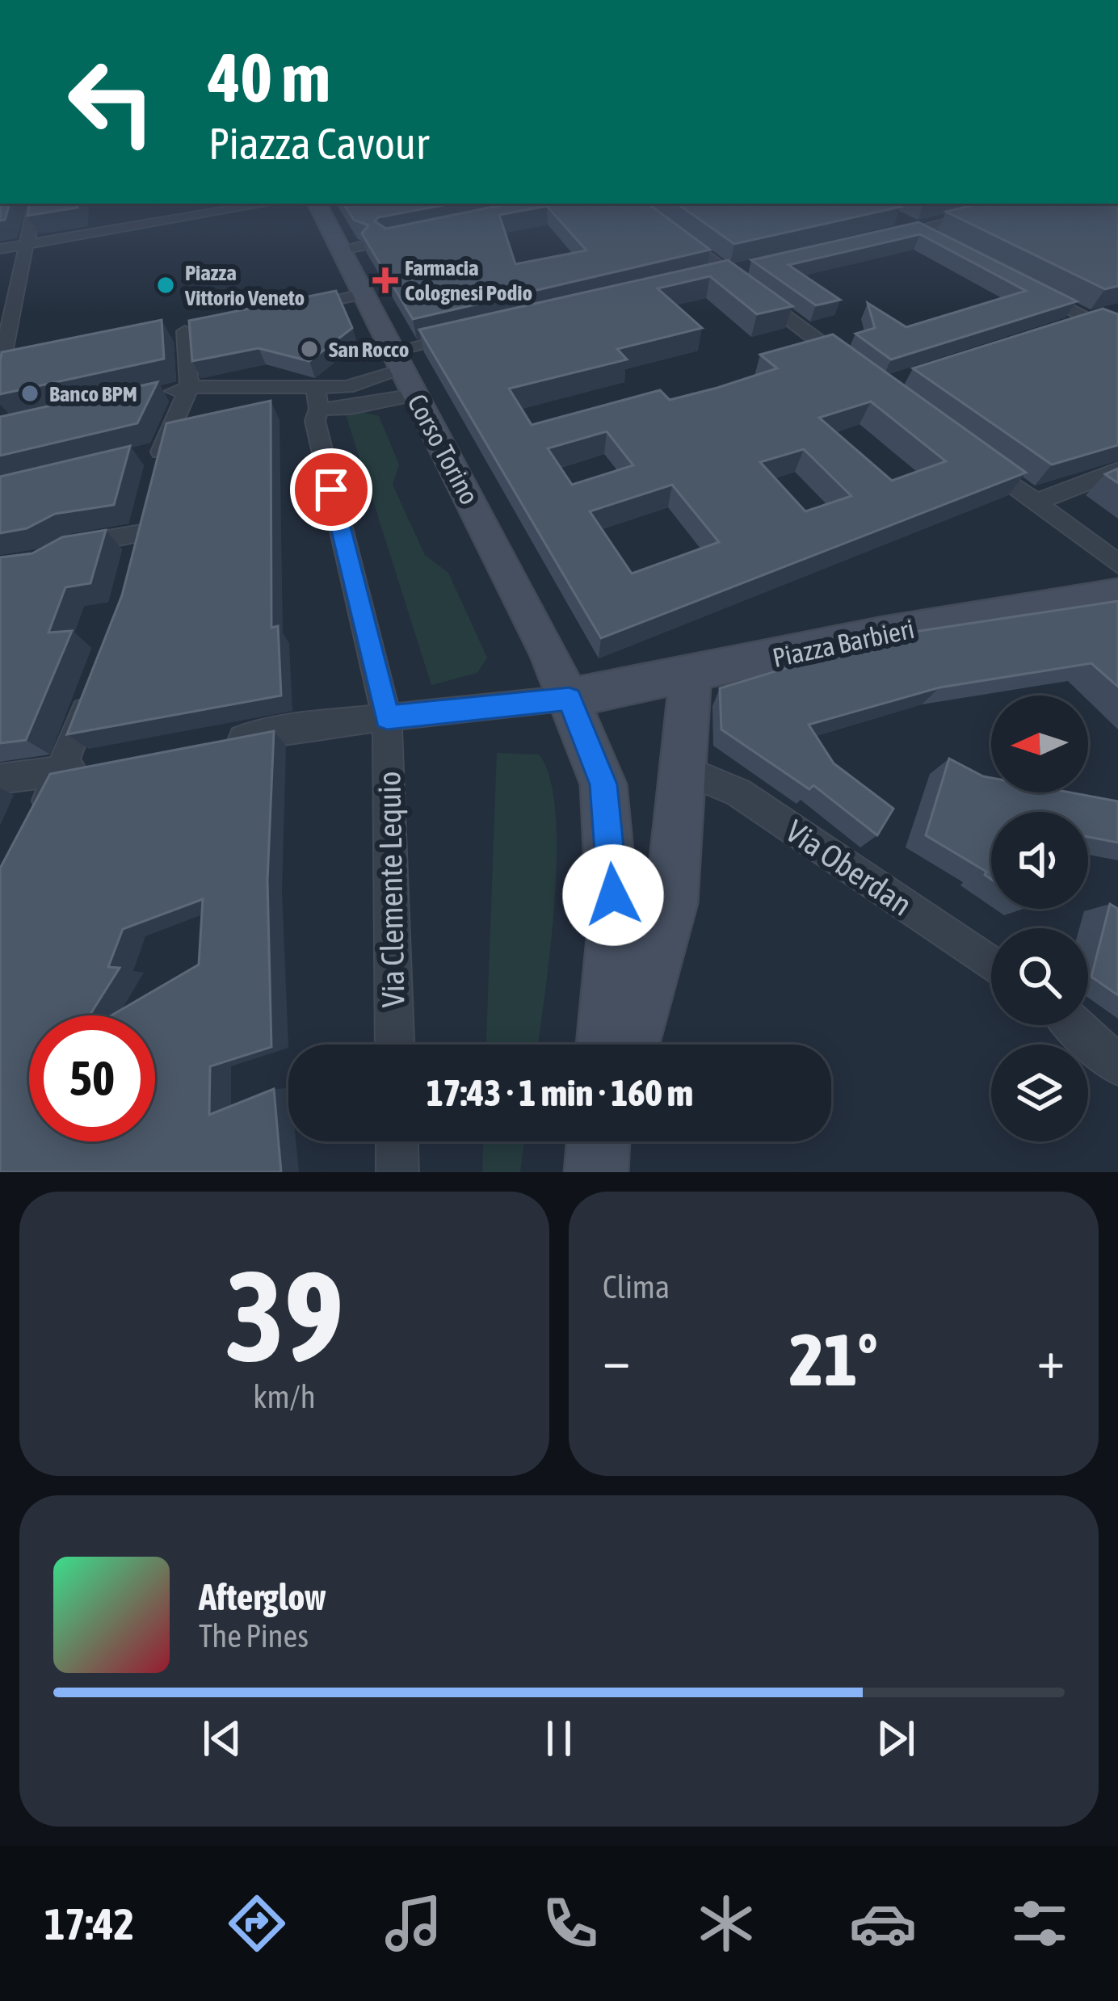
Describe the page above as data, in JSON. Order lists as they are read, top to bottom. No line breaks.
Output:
{"streets":{"main road":["Corso Torino","Piazza Barbieri"],"street":["Via Oberdan","Via Clemente Lequio"]},"crossings":[["Corso Torino","Piazza Barbieri"]],"places":{"health":["Farmacia Colognesi Podio"],"other":["Piazza Vittorio Veneto","San Rocco","Banco BPM"]},"north":"left","page":{"turn":["40 m","Piazza Cavour"],"limit":"50","trip":"17:43 · 1 min · 160 m","tile":[["39","km/h"],"Clima"],"heat":["−","21°","+"],"song":["Afterglow","The Pines"],"tabs":"17:42"}}
